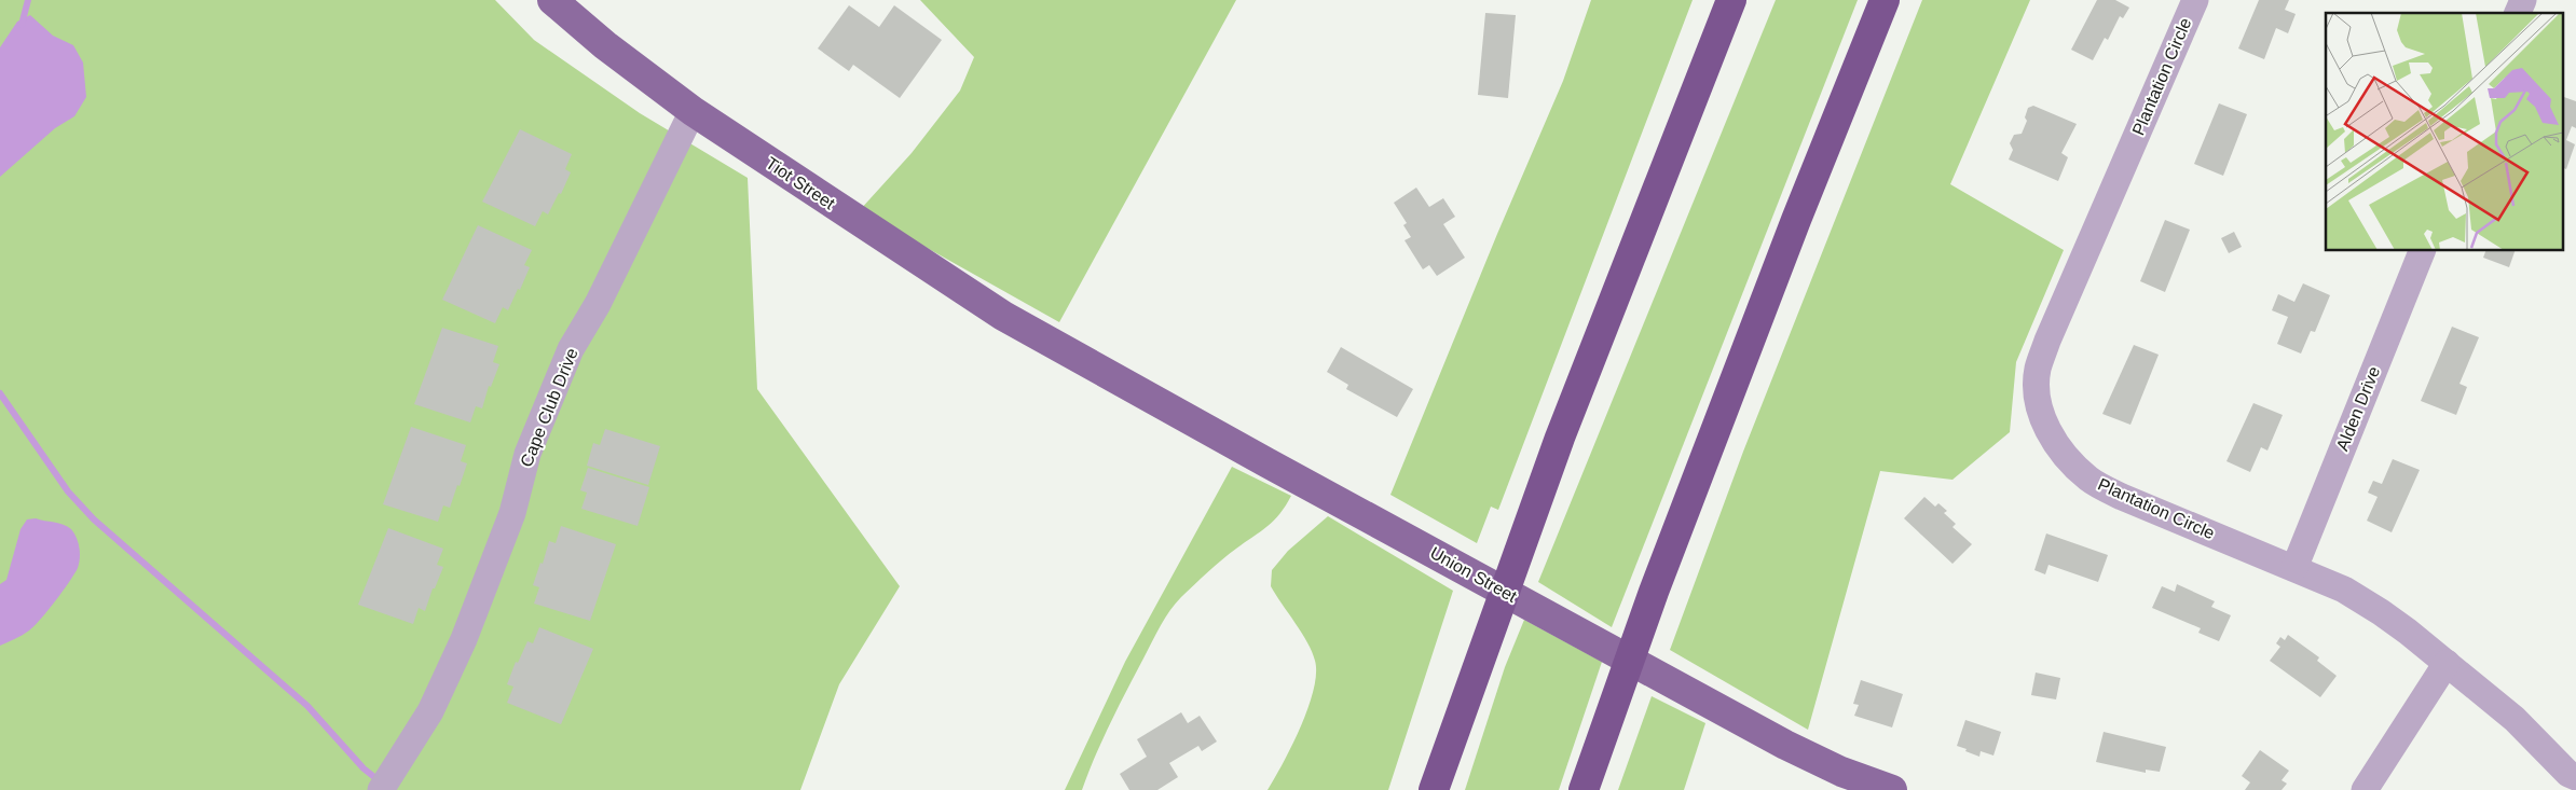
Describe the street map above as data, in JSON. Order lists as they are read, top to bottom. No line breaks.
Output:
{"streets":{"main road":["Tiot Street","Union Street"],"street":["Plantation Circle","Cape Club Drive","Alden Drive"]},"crossings":[["Plantation Circle","Alden Drive"],["Tiot Street","Cape Club Drive"],["Tiot Street","Union Street"]]}
